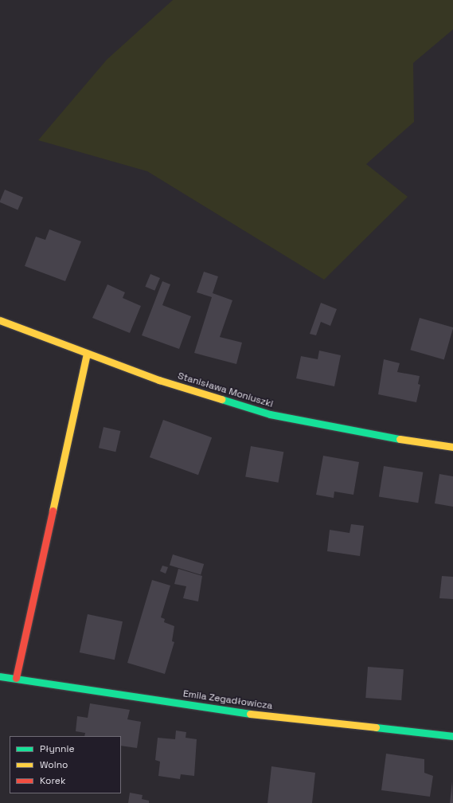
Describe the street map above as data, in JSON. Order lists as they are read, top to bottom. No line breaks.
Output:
{"streets":{"street":["Stanisława Moniuszki","Emila Zegadłowicza"]},"legend":["Płynnie","Wolno","Korek"]}
